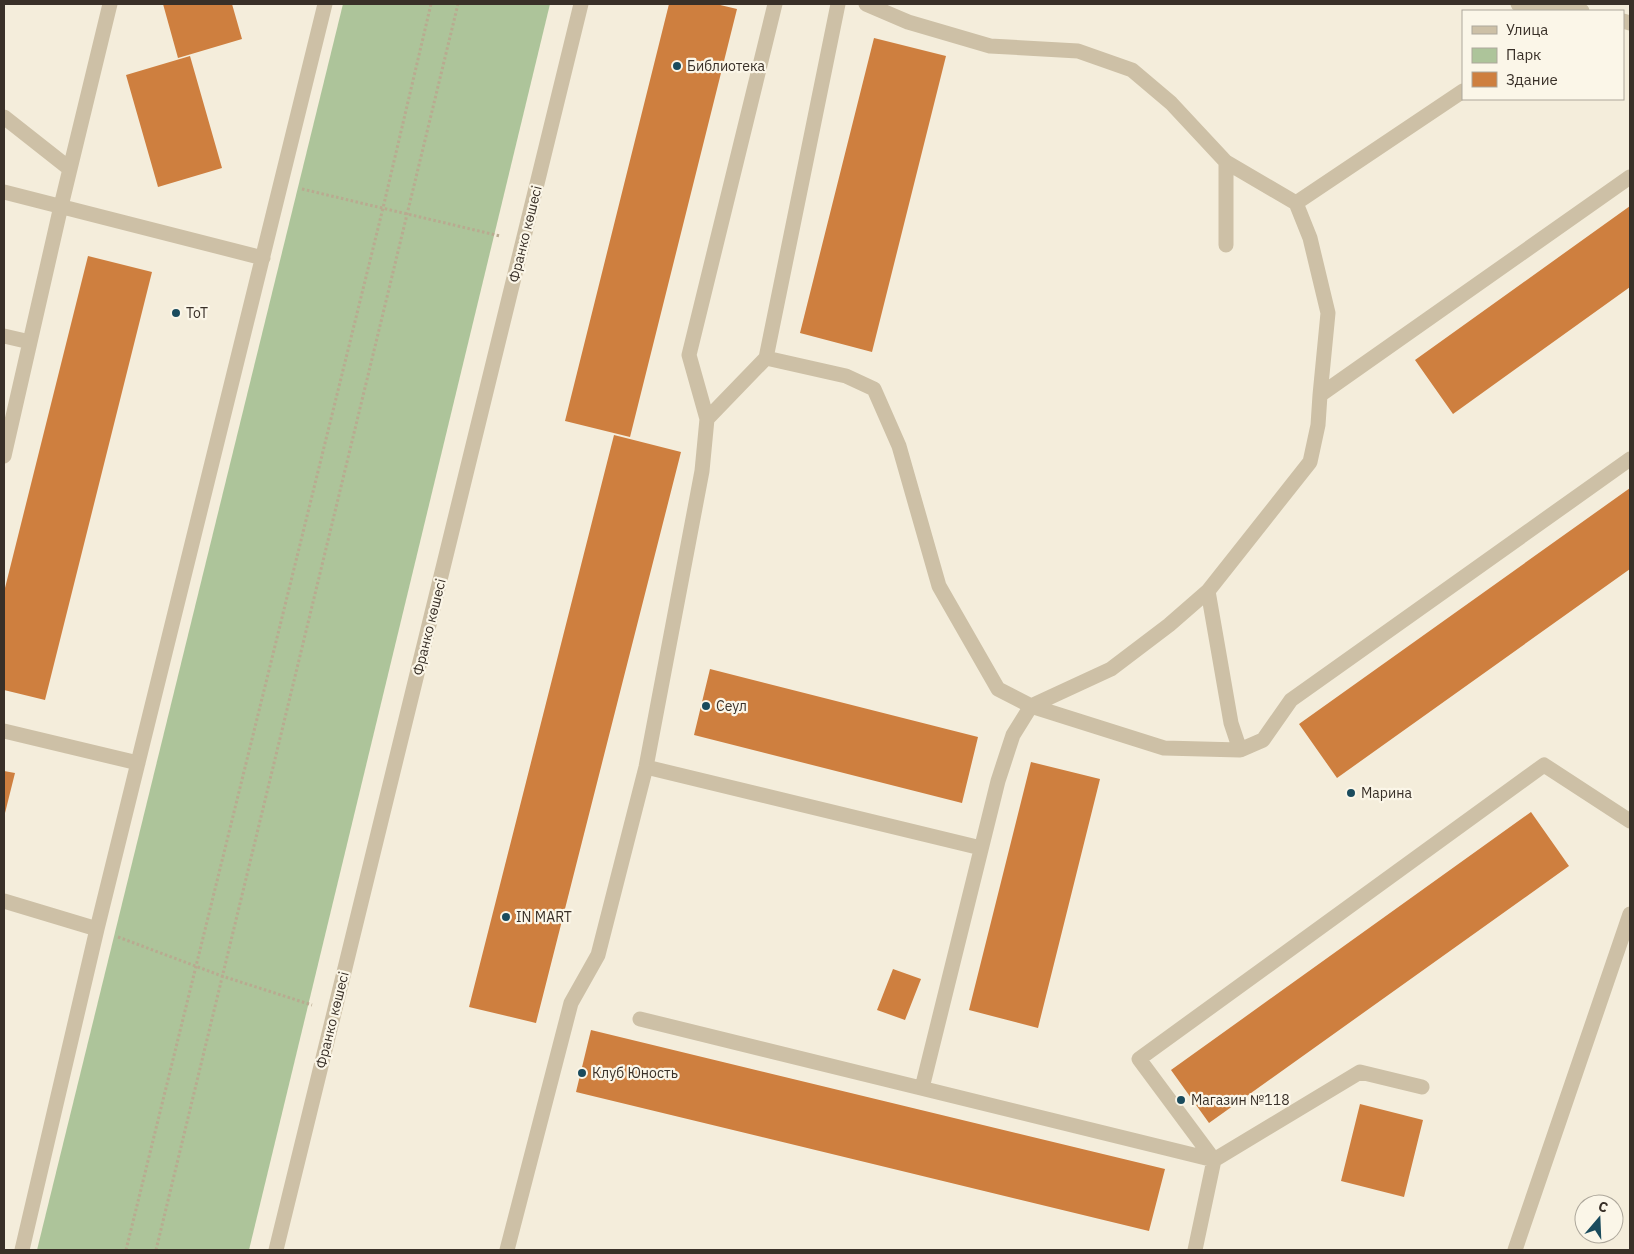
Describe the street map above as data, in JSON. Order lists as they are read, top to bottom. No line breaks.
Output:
{"streets":{"street":["Франко көшесі"]},"places":["Библиотека","ТоТ","Сеул","Марина","IN MART","Клуб Юность","Магазин №118"],"legend":["Улица","Парк","Здание"],"north":"top"}
